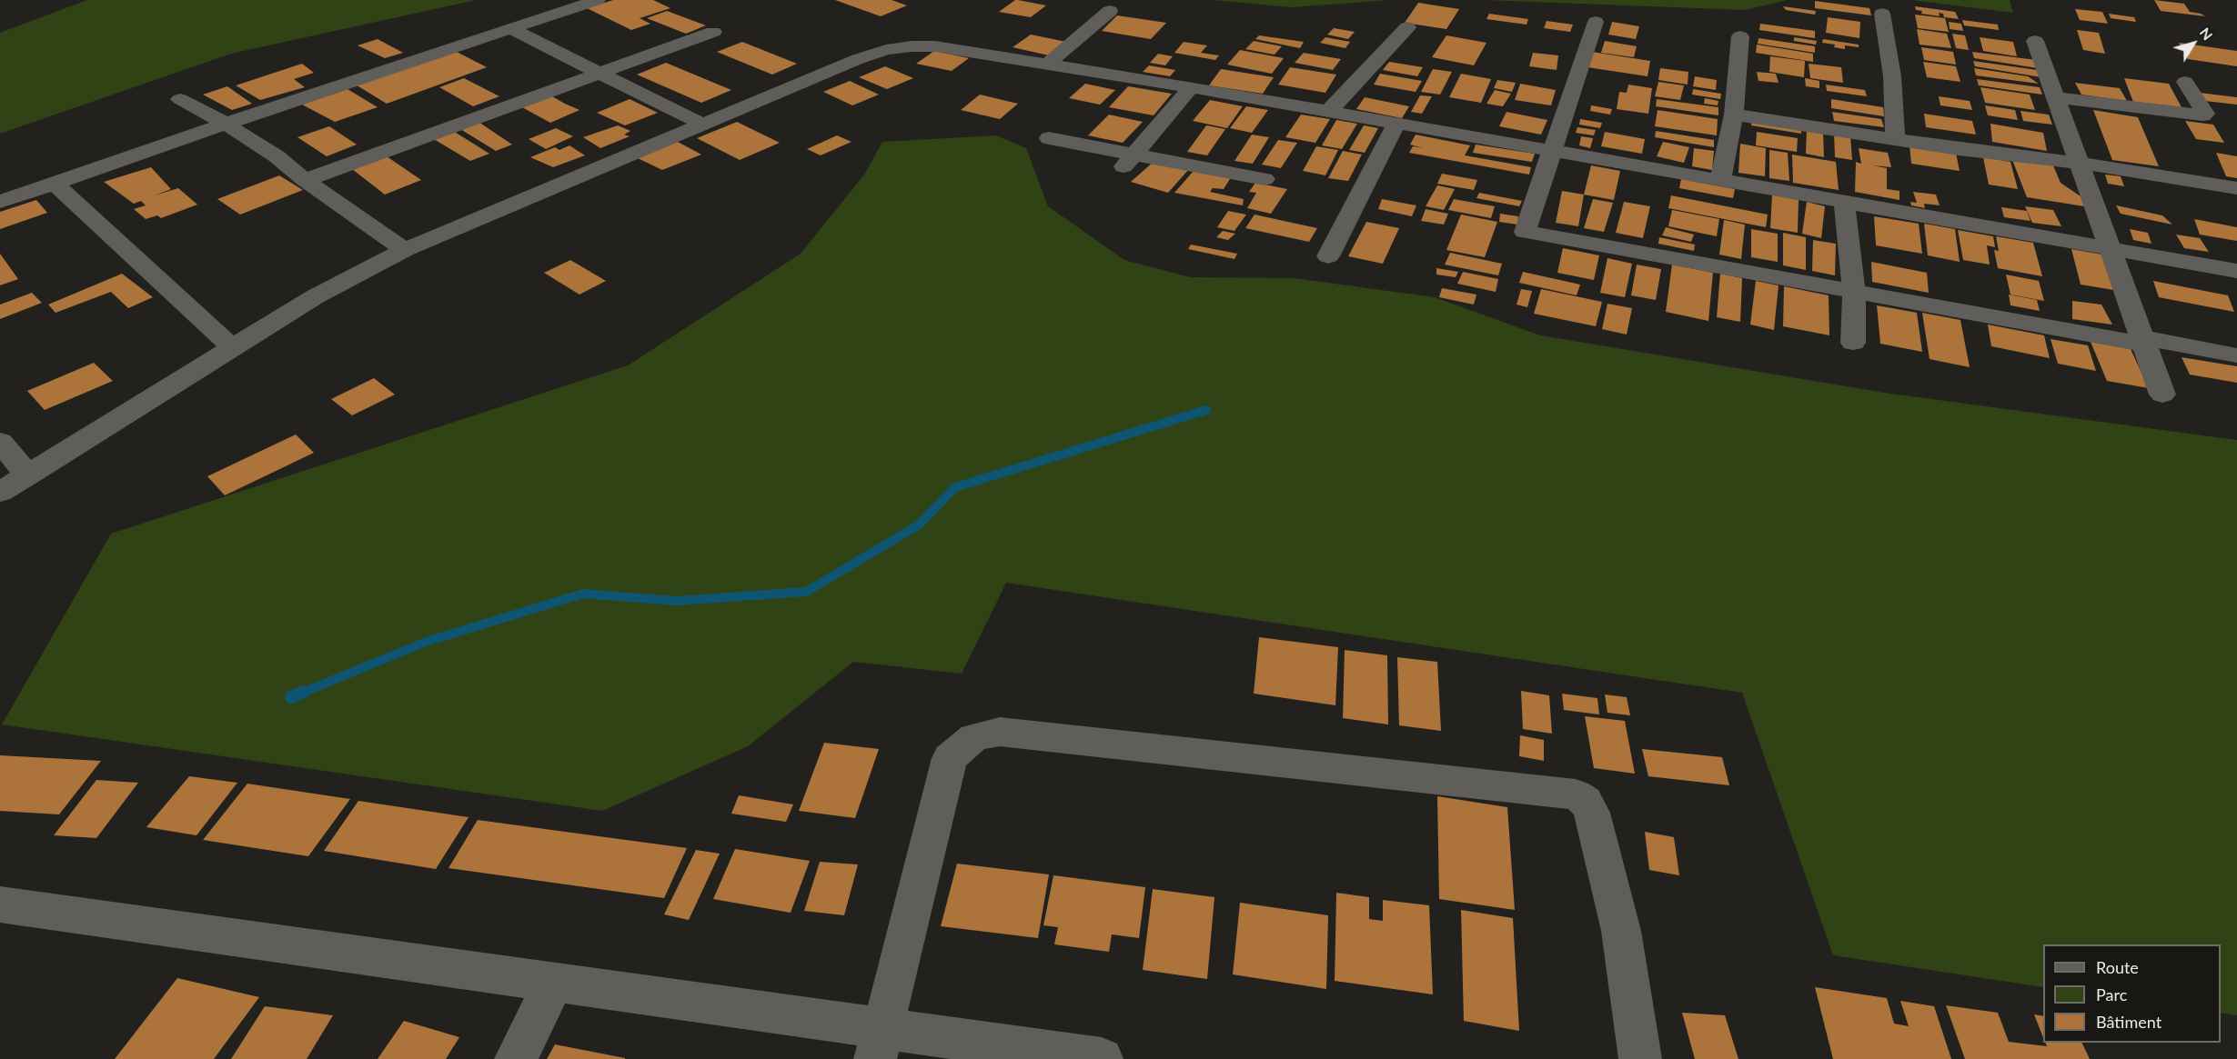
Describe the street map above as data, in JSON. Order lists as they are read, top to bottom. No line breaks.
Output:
{"legend":["Route","Parc","Bâtiment"],"north":"top right"}
